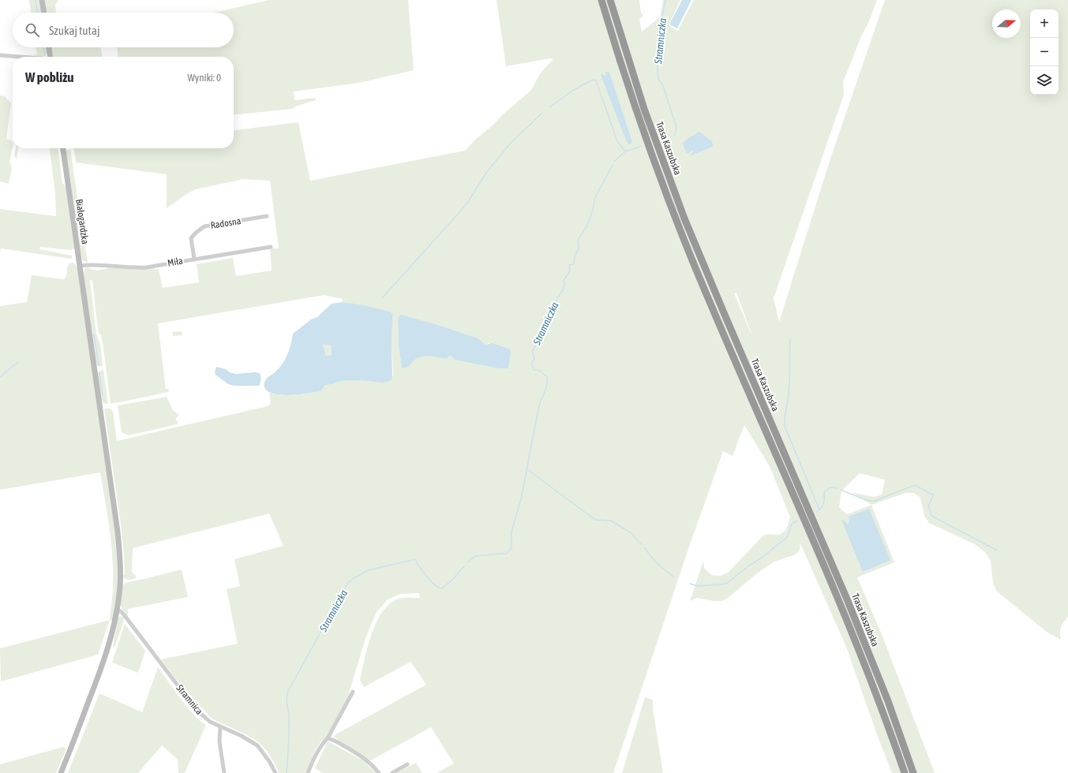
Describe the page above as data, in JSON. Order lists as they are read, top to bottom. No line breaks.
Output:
{"streets":{"highway":["Trasa Kaszubska"],"main road":["Białogardzka"],"street":["Radosna","Miła","Stramnica"]},"crossings":[["Białogardzka","Miła"],["Białogardzka","Stramnica"],["Radosna","Miła"]],"water":["Stramniczka"],"north":"right","page":{"map_buttons":["+","−"],"search":"Szukaj tutaj","heading":["W pobliżu","Wyniki: 0"]}}
